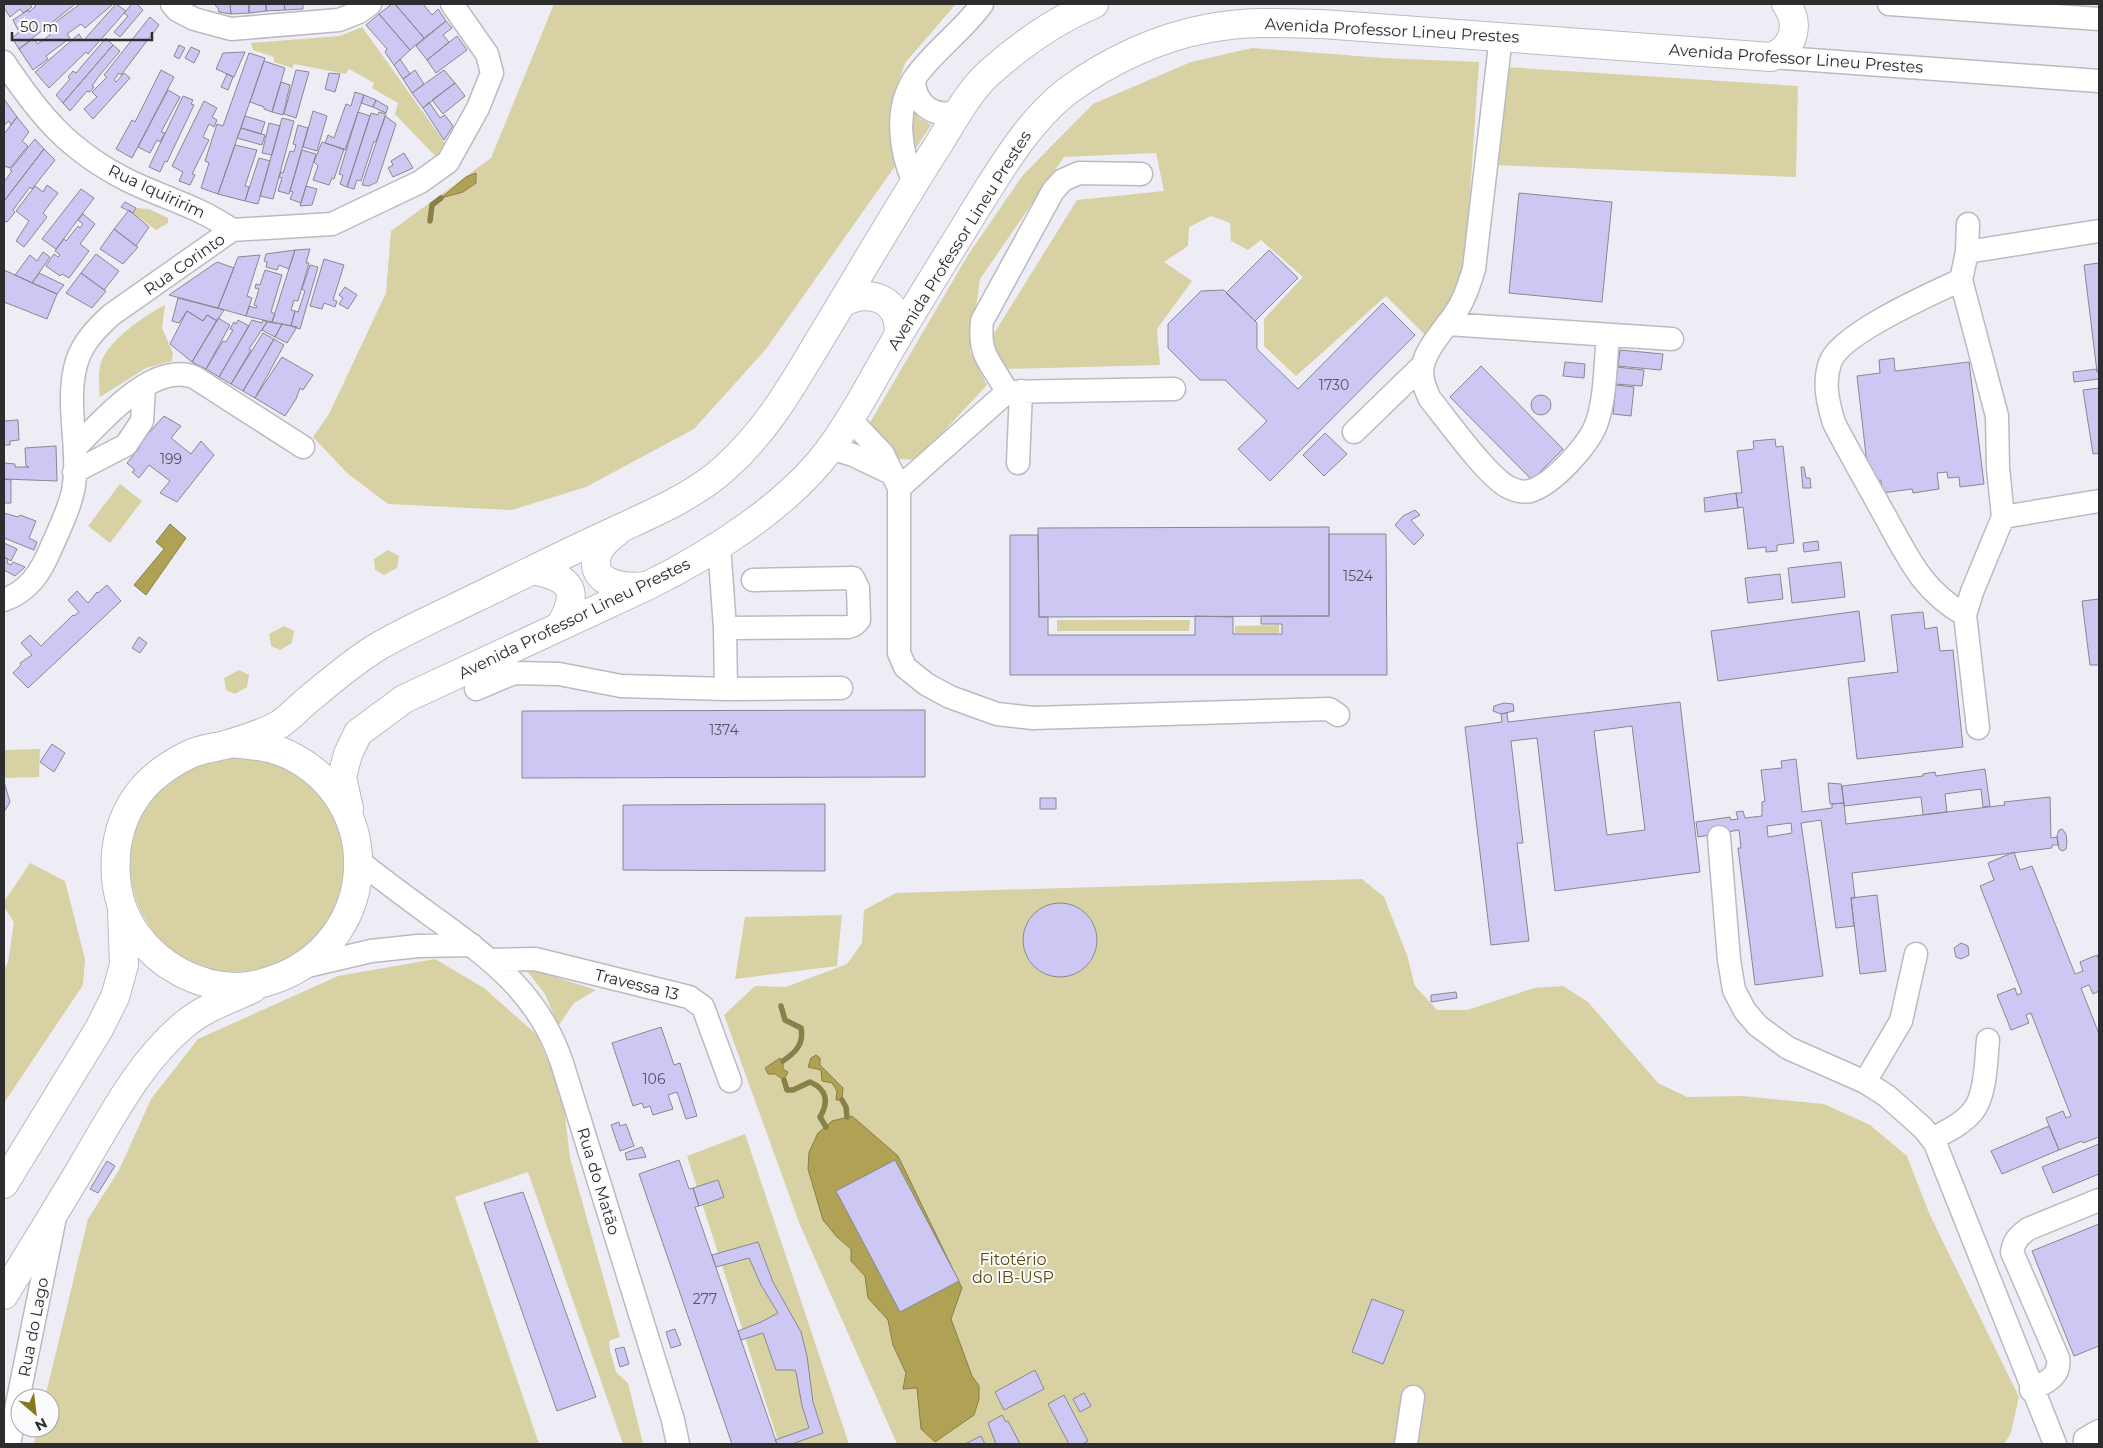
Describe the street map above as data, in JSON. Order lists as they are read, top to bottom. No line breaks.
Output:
{"streets":{"main road":["Avenida Professor Lineu Prestes"],"street":["Rua Iquiririm","Rua Corinto","Travessa 13","Rua do Matão","Rua do Lago"]},"crossings":[["Rua Iquiririm","Rua Corinto"],["Travessa 13","Rua do Matão"]],"parks":["Fitotério do IB-USP"],"house_numbers":["1730","199","1524","1374","106","277"],"scale_bar":"50 m","north":"bottom right"}
